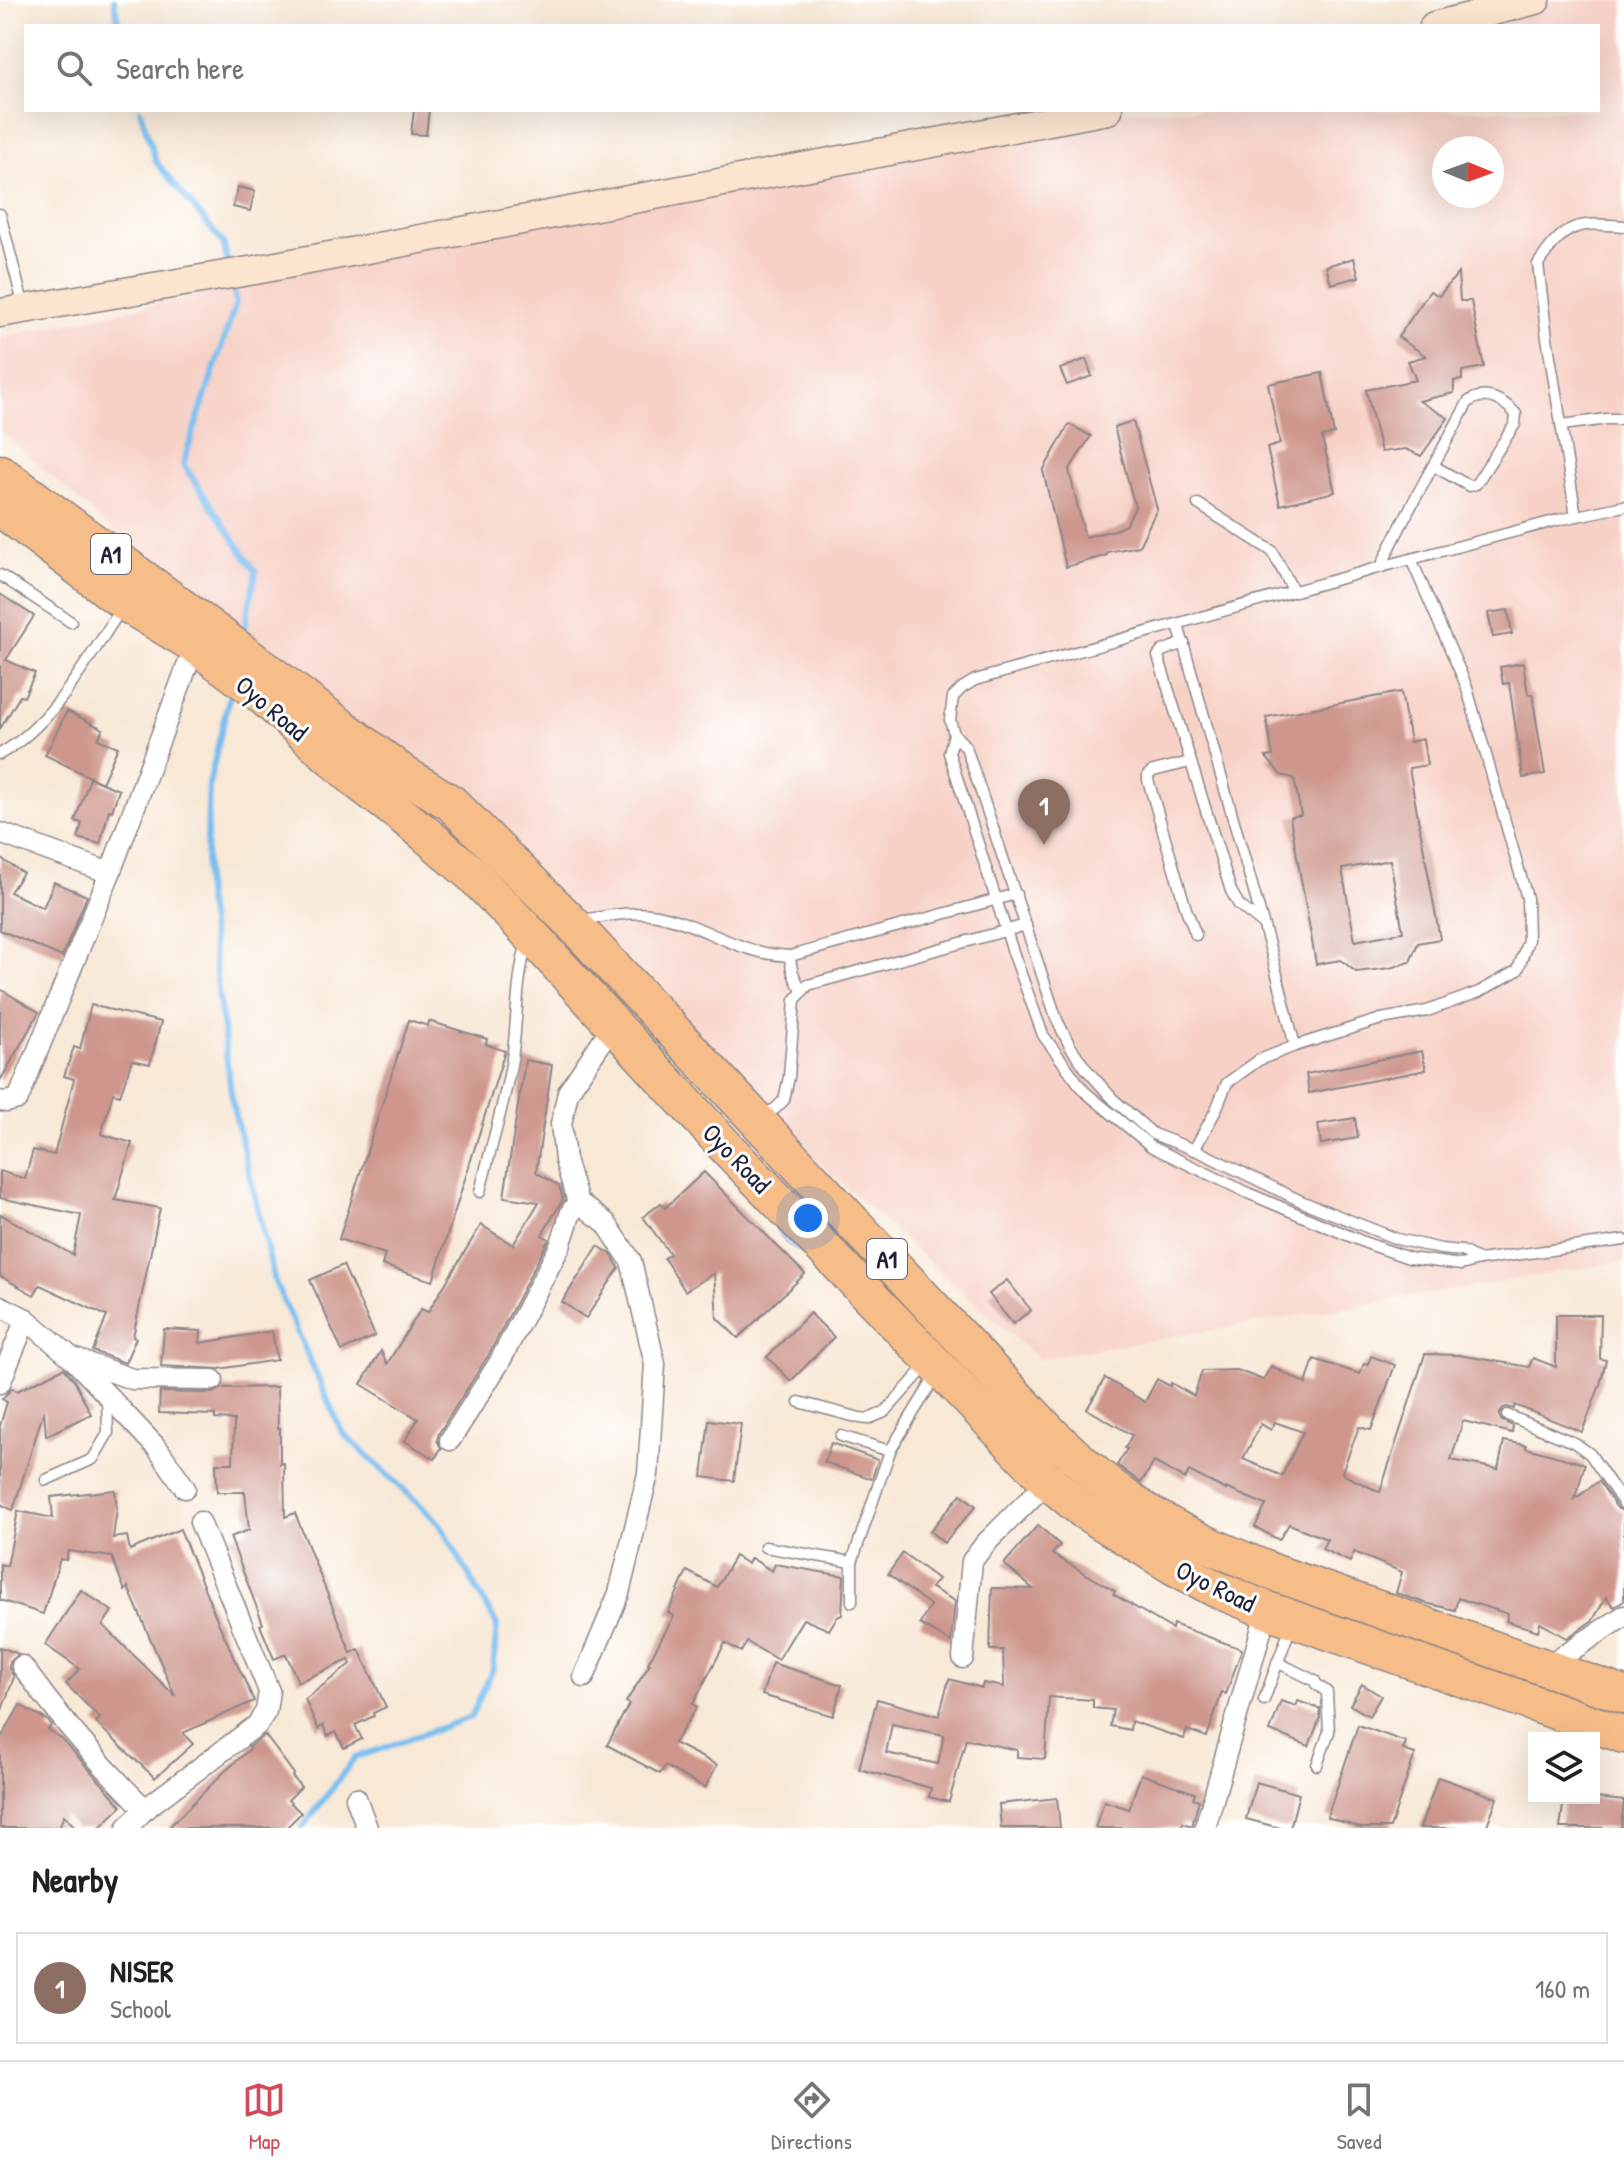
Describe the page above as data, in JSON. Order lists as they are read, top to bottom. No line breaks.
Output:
{"streets":{"highway":["A1","Oyo Road"]},"north":"right","page":{"search":"Search here","pins":"1","heading":"Nearby","list":[{"mark":"1","name":"NISER","note":"School","value":"160 m"}],"nav":["Map","Directions","Saved"]}}
